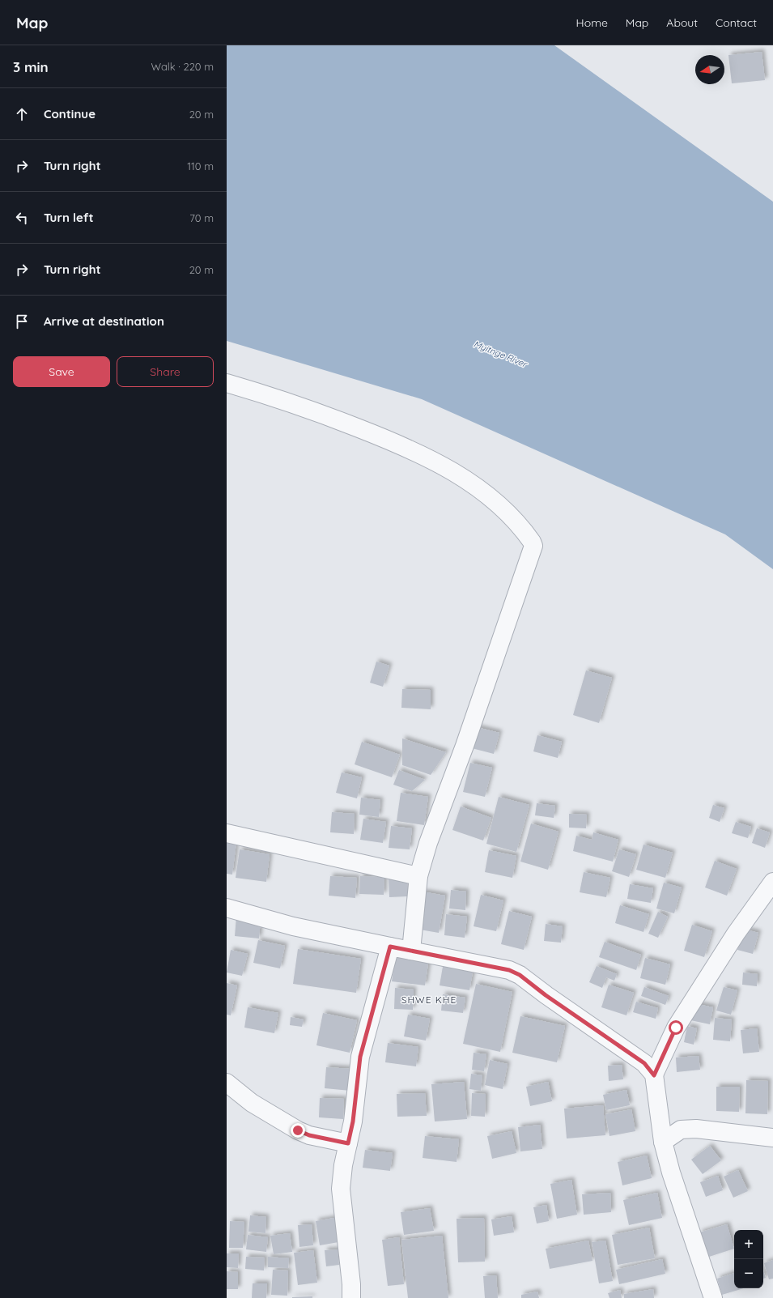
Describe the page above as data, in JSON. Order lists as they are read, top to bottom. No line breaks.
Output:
{"districts":["SHWE KHE"],"water":["Myitnge River"],"north":"left","page":{"header":"Map","nav":["Home","Map","About","Contact"],"heading":["3 min","Walk · 220 m"],"list":[["Continue","20 m"],["Turn right","110 m"],["Turn left","70 m"],["Turn right","20 m"],"Arrive at destination"],"buttons":["Save","Share"],"map_buttons":["+","−"]}}
